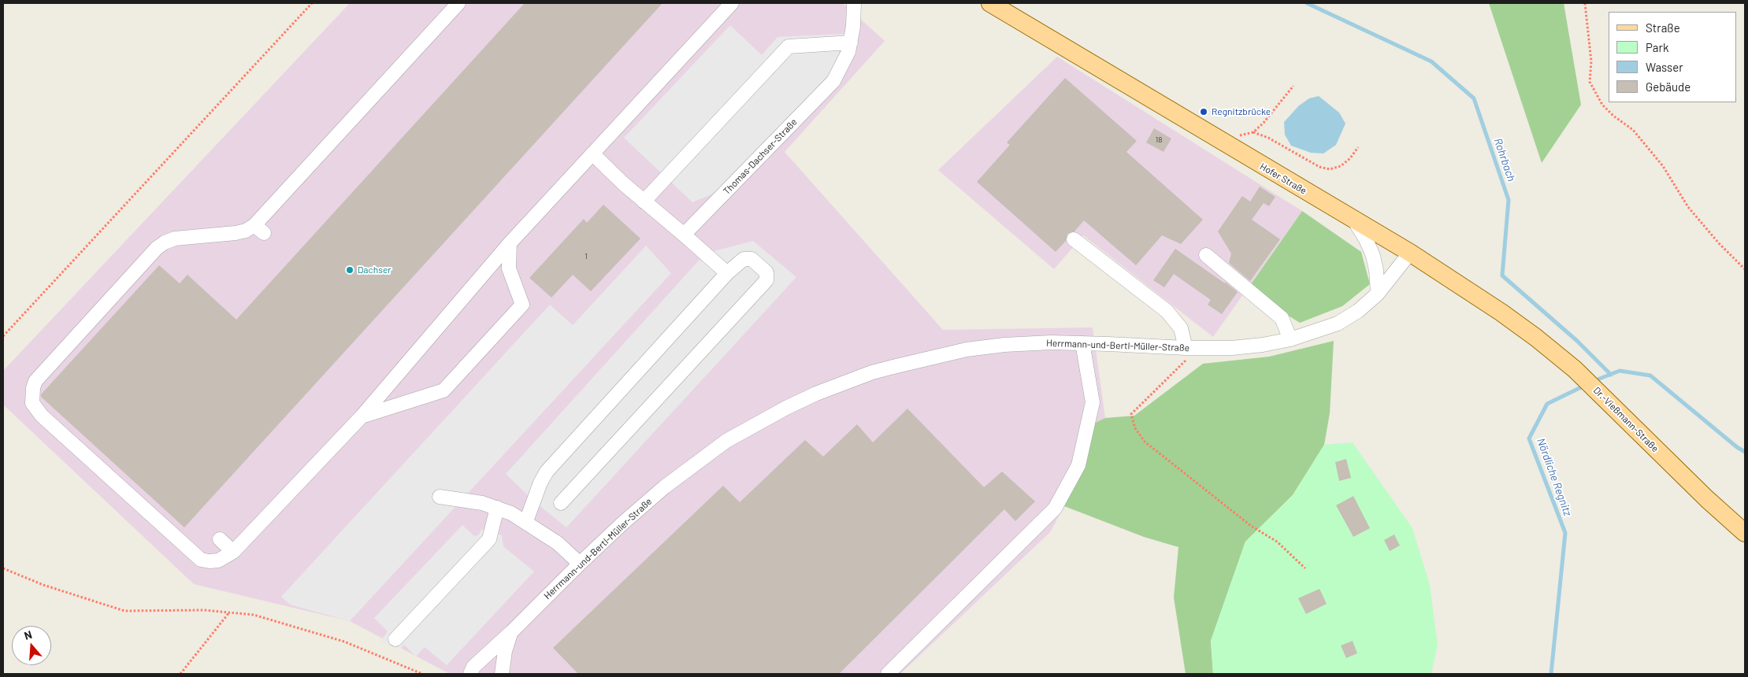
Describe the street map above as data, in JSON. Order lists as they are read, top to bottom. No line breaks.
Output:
{"streets":{"main road":["Hofer Straße","Dr.-Vießmann-Straße"],"street":["Thomas-Dachser-Straße","Herrmann-und-Bertl-Müller-Straße"]},"crossings":[["Hofer Straße","Herrmann-und-Bertl-Müller-Straße"],["Hofer Straße","Dr.-Vießmann-Straße"]],"water":["Rohrbach","Nördliche Regnitz"],"places":["Regnitzbrücke","Dachser"],"house_numbers":["18","1"],"legend":["Straße","Park","Wasser","Gebäude"],"north":"top"}
